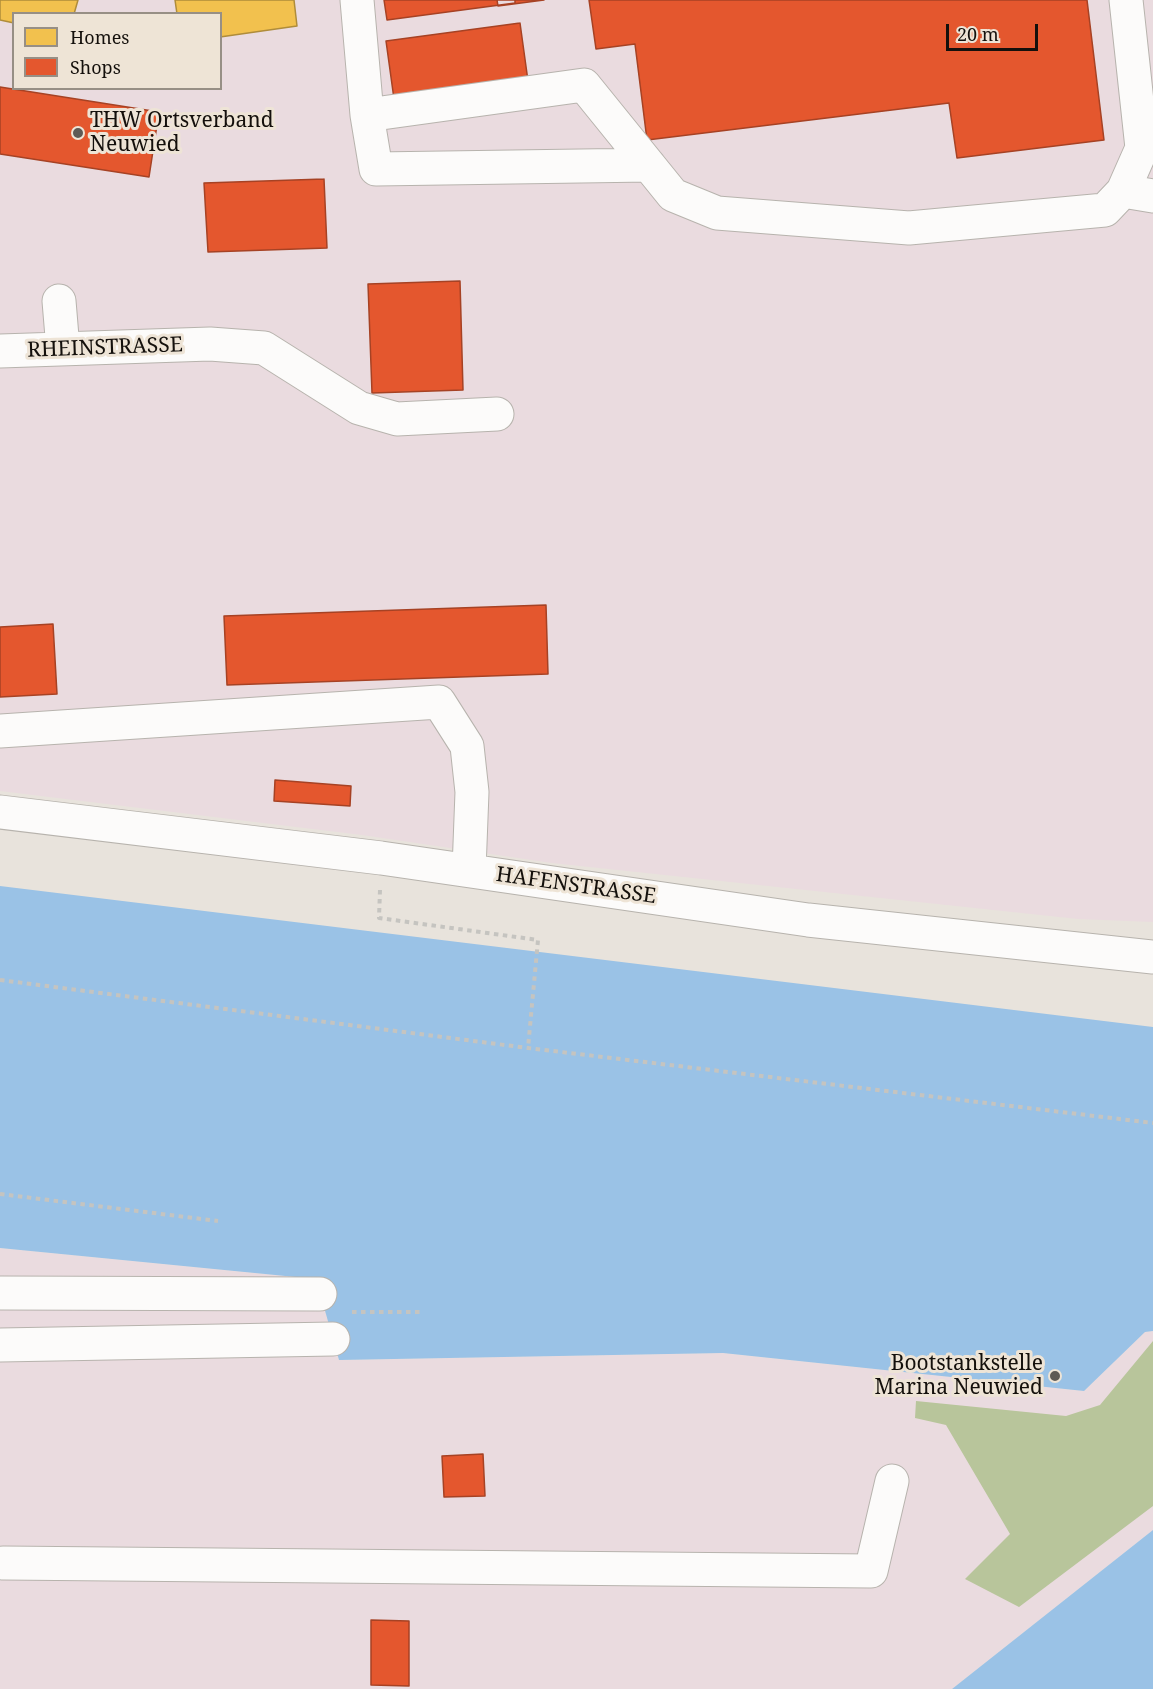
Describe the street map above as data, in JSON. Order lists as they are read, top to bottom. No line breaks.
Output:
{"streets":{"street":["RHEINSTRASSE","HAFENSTRASSE"]},"places":["THW Ortsverband Neuwied","Bootstankstelle Marina Neuwied"],"legend":["Homes","Shops"],"scale_bar":"20 m"}
